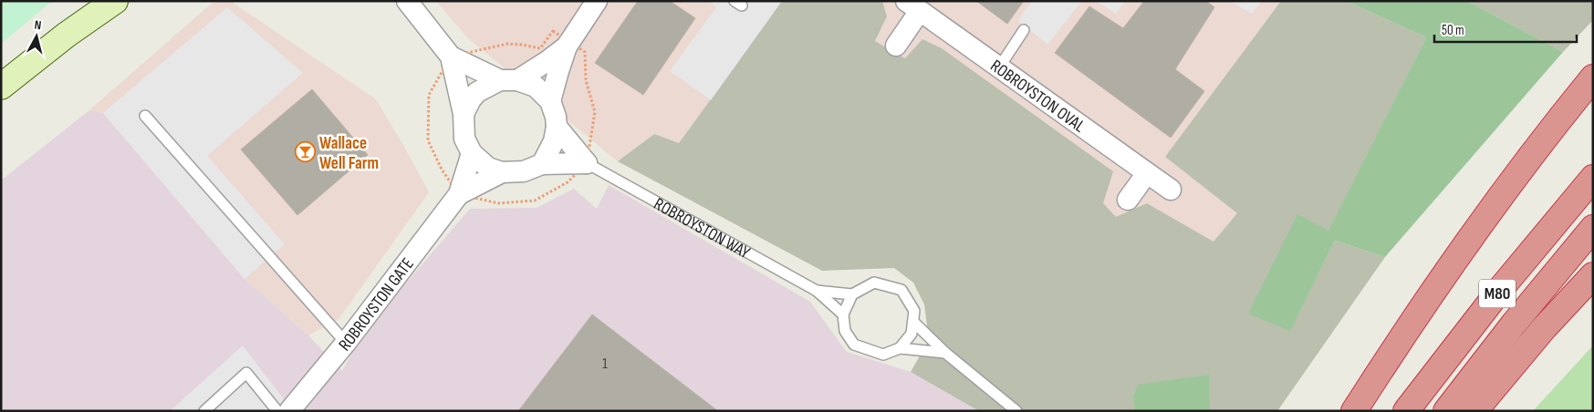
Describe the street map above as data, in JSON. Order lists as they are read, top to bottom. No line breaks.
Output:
{"streets":{"highway":["M80"],"street":["ROBROYSTON OVAL","ROBROYSTON GATE"],"lane":["ROBROYSTON WAY"]},"places":{"bar":["Wallace Well Farm"]},"house_numbers":["1"],"scale_bar":"50 m","north":"top"}
